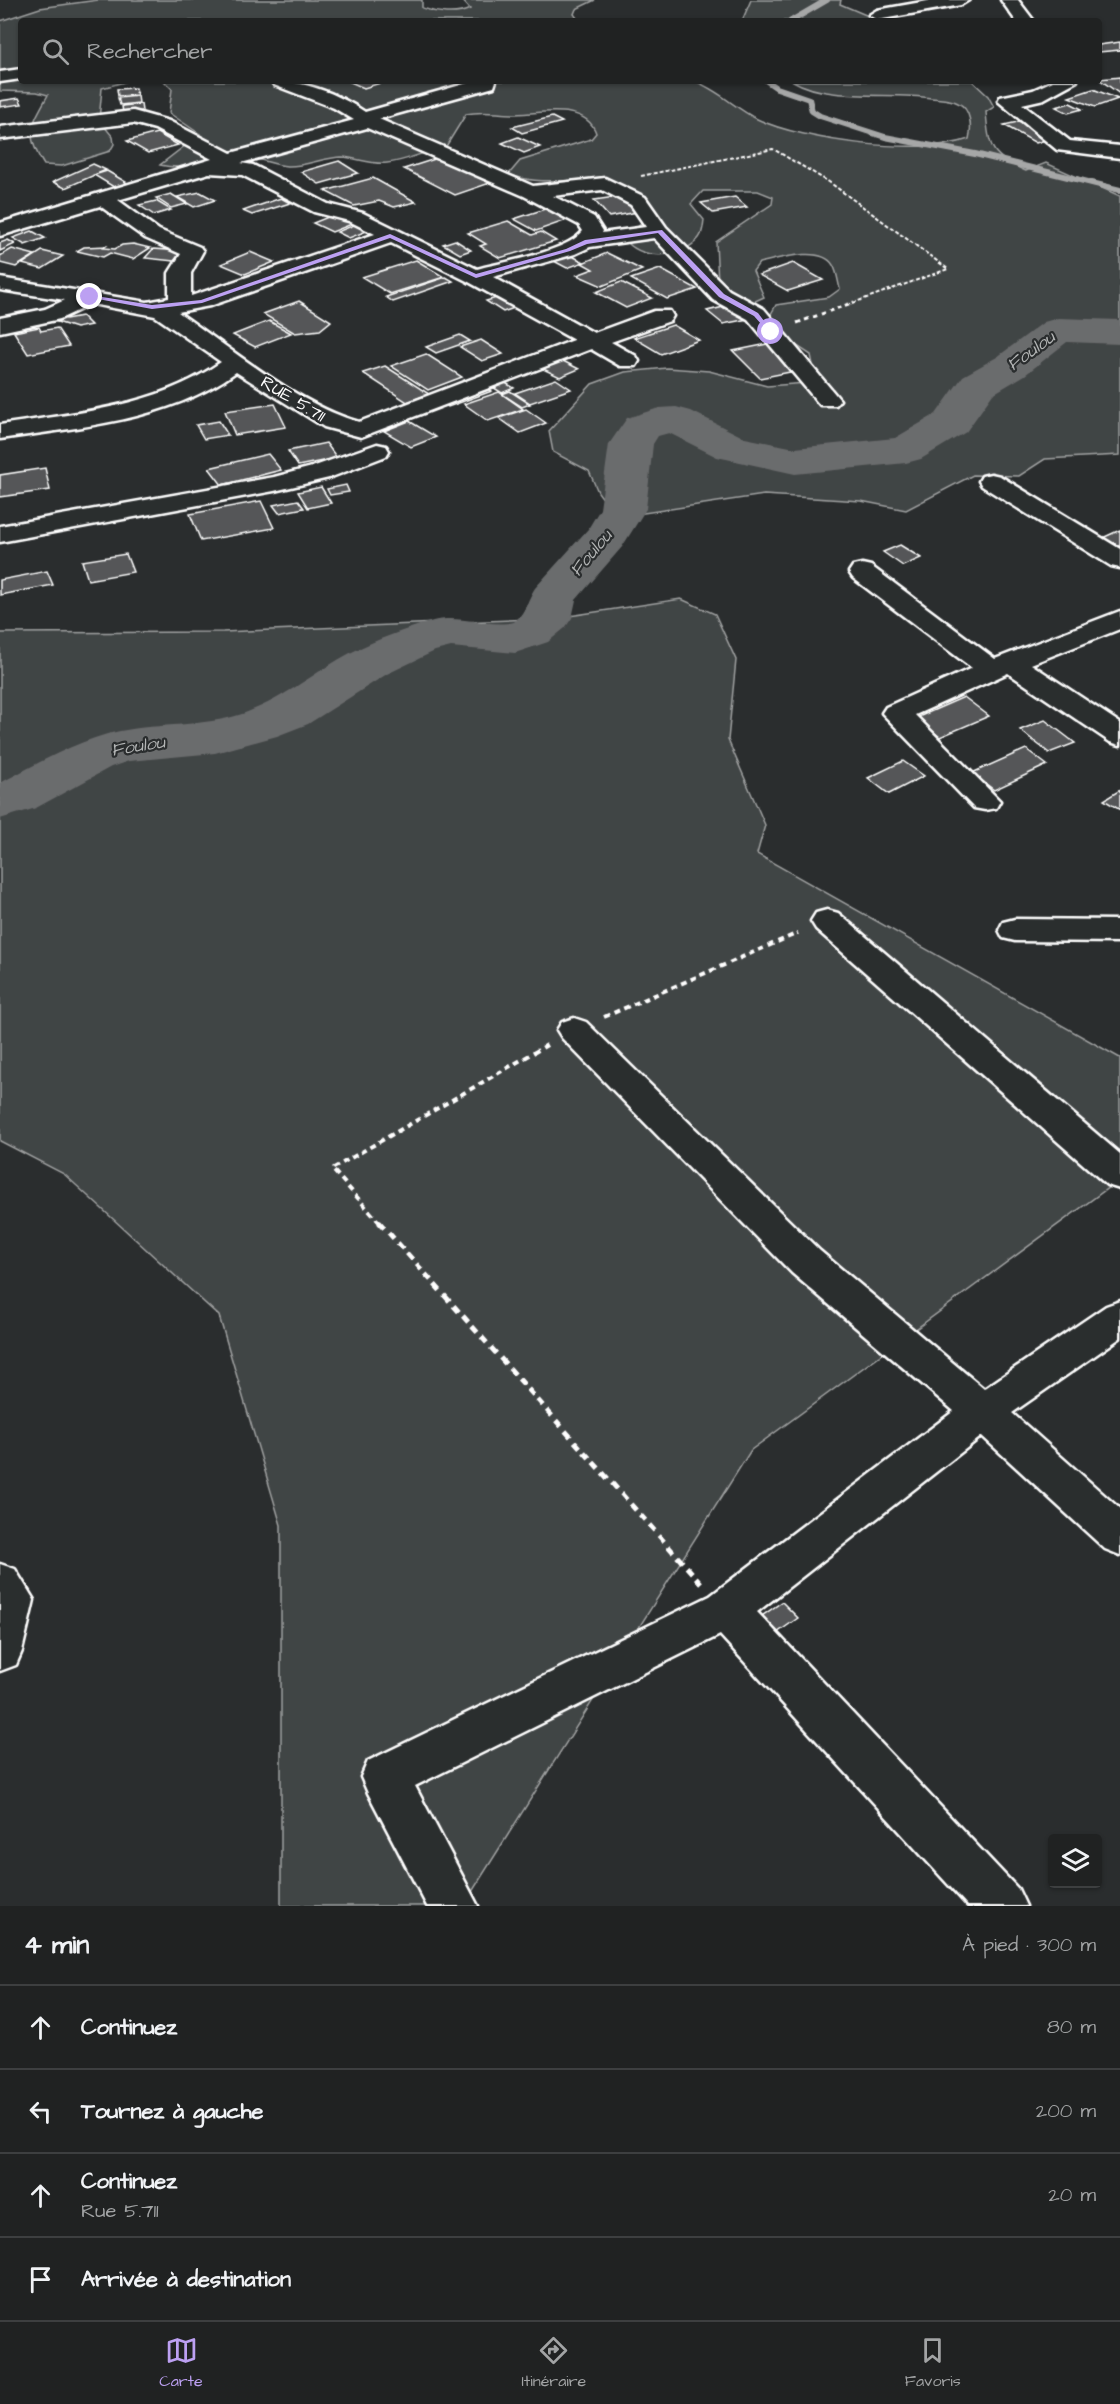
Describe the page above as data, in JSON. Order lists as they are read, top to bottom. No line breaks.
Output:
{"streets":{"street":["RUE 5.711"]},"water":["Foulou"],"page":{"search":"Rechercher","heading":["4 min","À pied · 300 m"],"list":[["Continuez","80 m"],["Tournez à gauche","200 m"],["Continuez","Rue 5.711","20 m"],"Arrivée à destination"],"nav":["Carte","Itinéraire","Favoris"]}}
